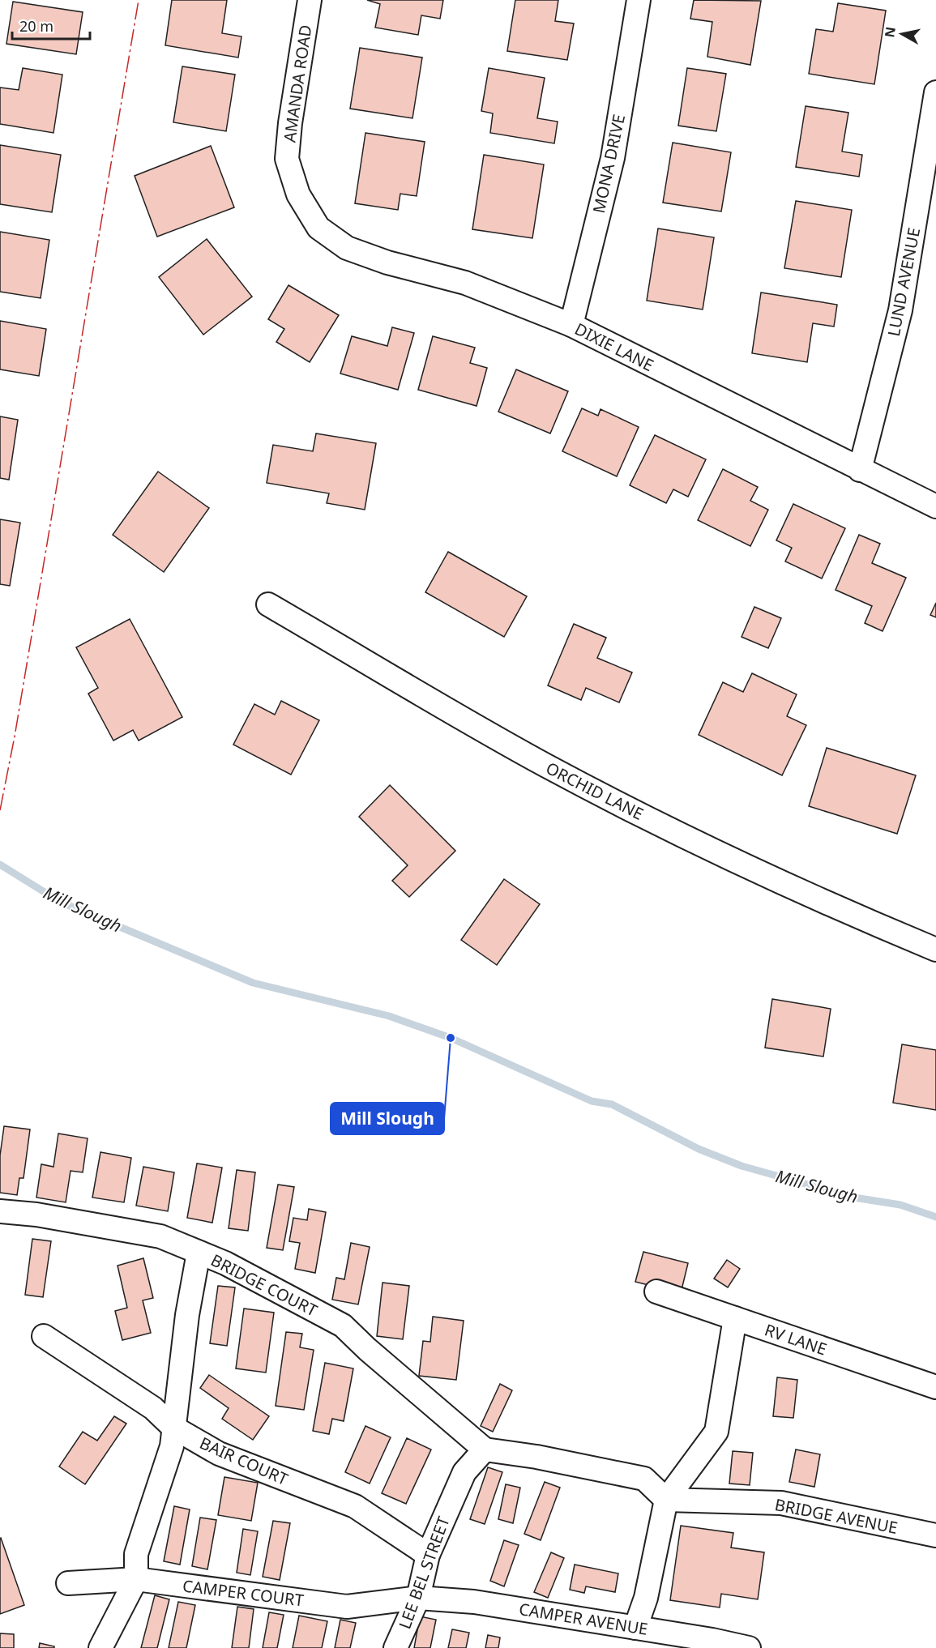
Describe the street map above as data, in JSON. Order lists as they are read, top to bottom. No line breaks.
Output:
{"streets":{"street":["AMANDA ROAD","MONA DRIVE","LUND AVENUE","DIXIE LANE","ORCHID LANE","BRIDGE COURT","RV LANE","BAIR COURT","BRIDGE AVENUE","LEE BEL STREET","CAMPER COURT","CAMPER AVENUE"]},"crossings":[["AMANDA ROAD","DIXIE LANE"],["MONA DRIVE","DIXIE LANE"],["LUND AVENUE","DIXIE LANE"],["BRIDGE COURT","LEE BEL STREET"],["BAIR COURT","LEE BEL STREET"],["LEE BEL STREET","CAMPER COURT"],["LEE BEL STREET","CAMPER AVENUE"],["CAMPER COURT","CAMPER AVENUE"]],"water":["Mill Slough"],"places":["Mill Slough"],"scale_bar":"20 m","north":"left"}
